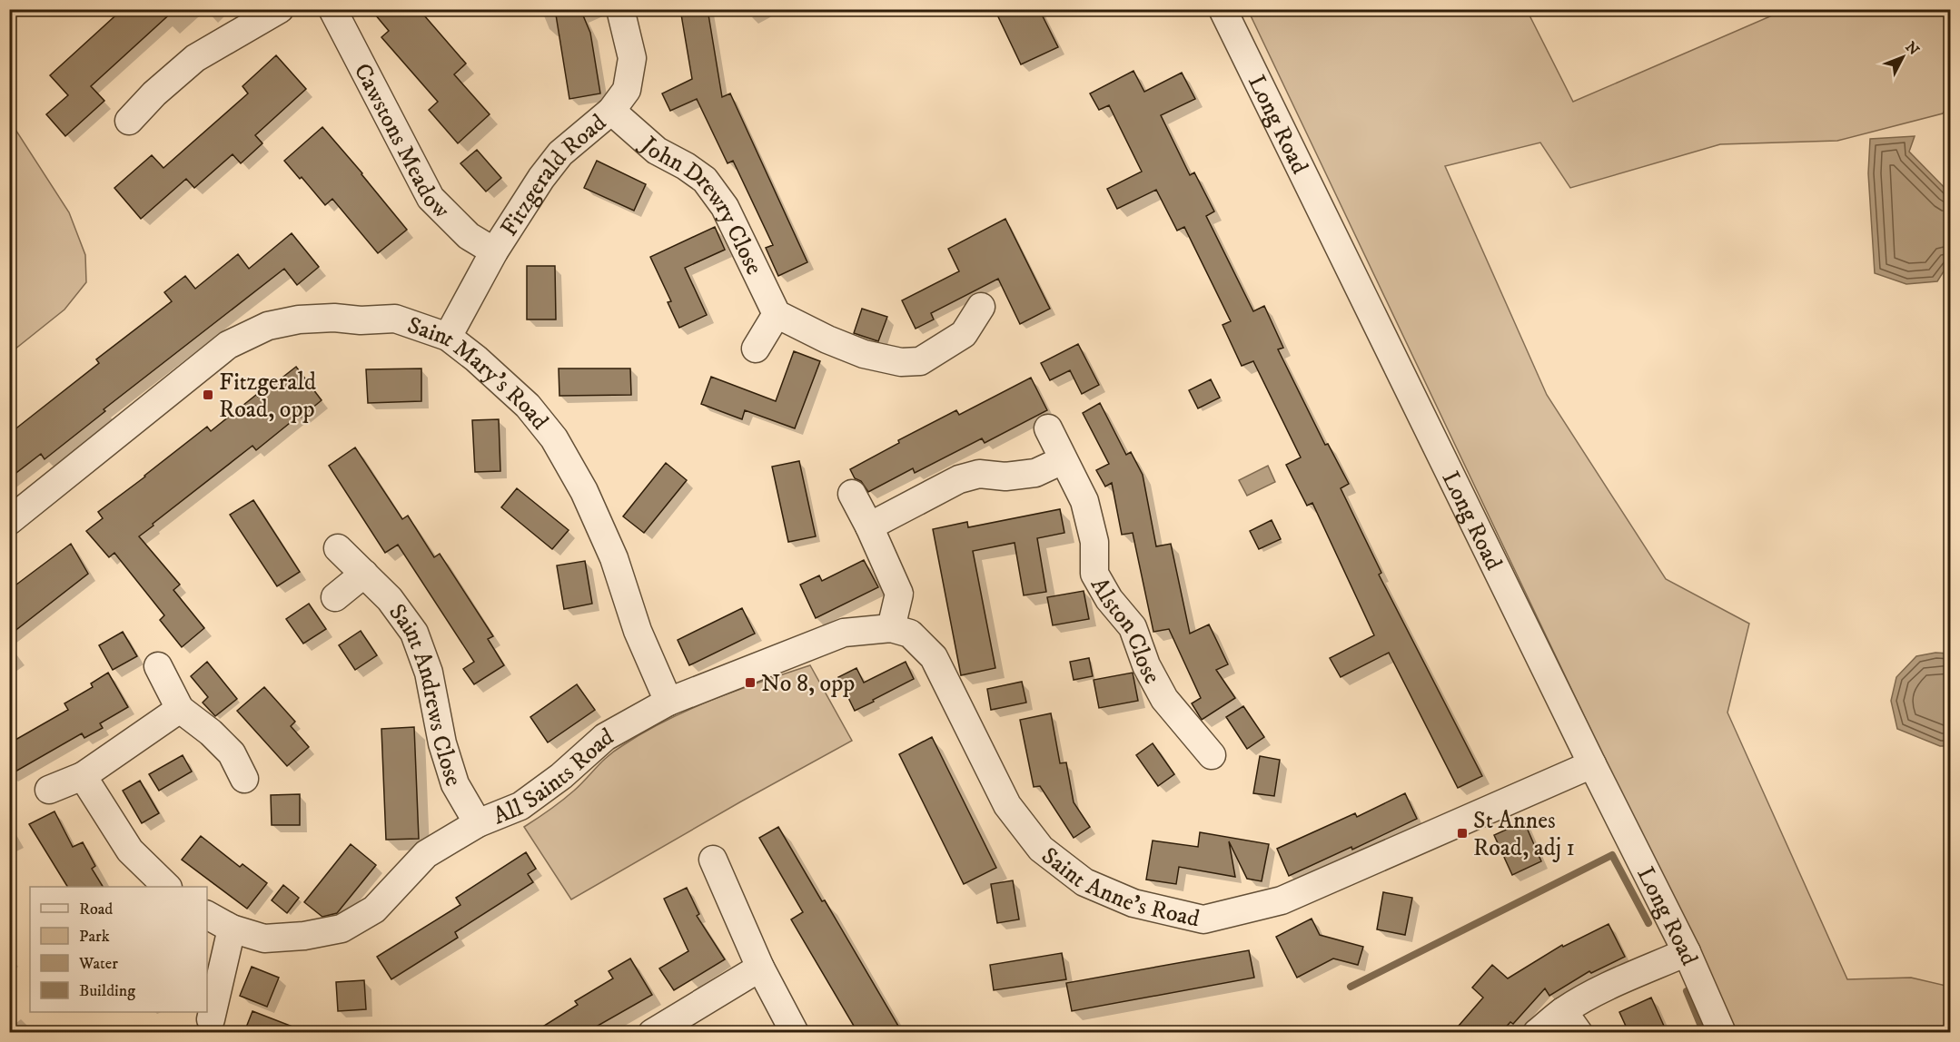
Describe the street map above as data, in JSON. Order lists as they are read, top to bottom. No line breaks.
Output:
{"streets":{"street":["Long Road","Cawstons Meadow","Fitzgerald Road","John Drewry Close","Saint Mary's Road","Alston Close","Saint Andrews Close","All Saints Road","Saint Anne's Road"]},"crossings":[["Long Road","Saint Anne's Road"],["Cawstons Meadow","Fitzgerald Road"],["Fitzgerald Road","John Drewry Close"],["Fitzgerald Road","Saint Mary's Road"],["Saint Mary's Road","All Saints Road"],["Saint Andrews Close","All Saints Road"],["All Saints Road","Saint Anne's Road"]],"places":{"transit":["Fitzgerald Road, opp","No 8, opp","St Annes Road, adj 1"]},"legend":["Road","Park","Water","Building"],"north":"top right"}
